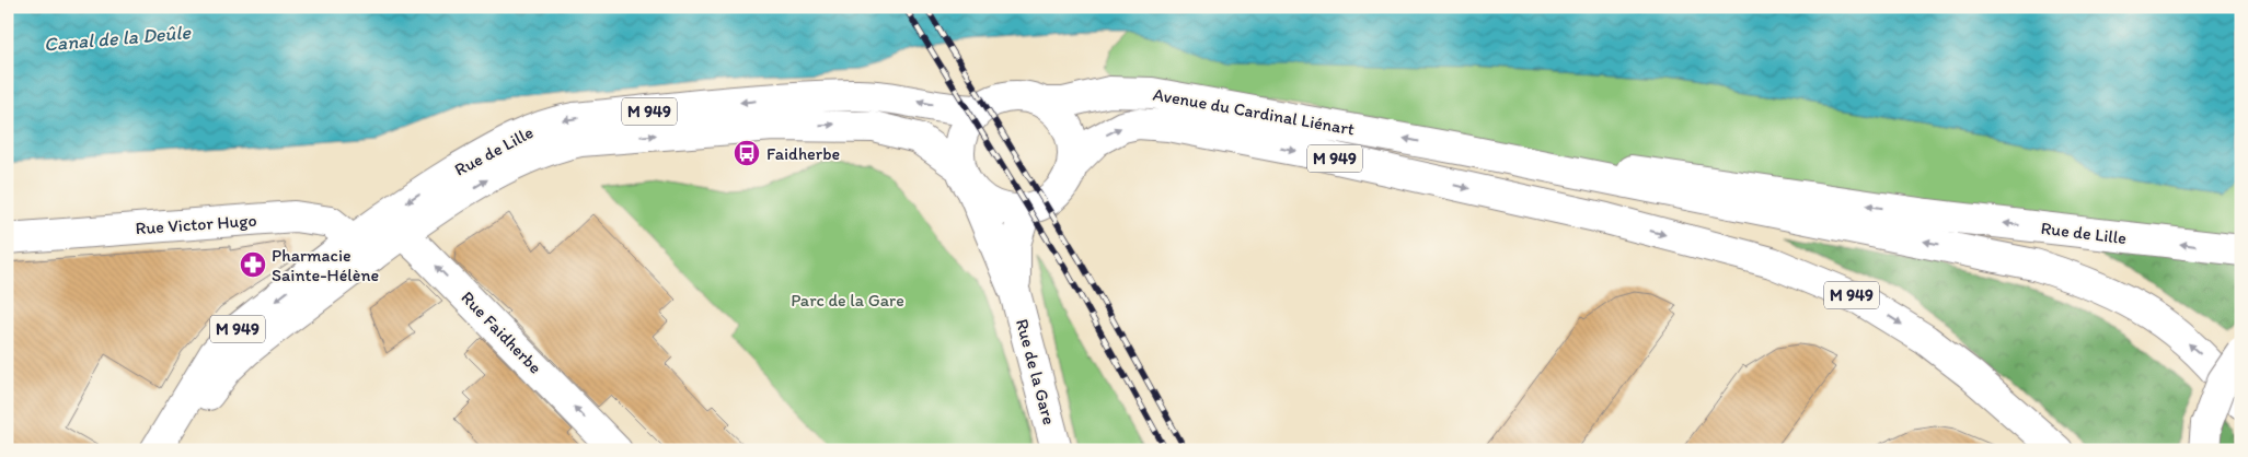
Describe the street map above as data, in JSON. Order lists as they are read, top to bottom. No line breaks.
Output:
{"streets":{"main road":["M 949","Avenue du Cardinal Liénart","Rue de Lille","Rue Victor Hugo","Rue Faidherbe","Rue de la Gare"]},"crossings":[["M 949","Avenue du Cardinal Liénart"],["M 949","Rue de Lille"],["M 949","Rue de la Gare"],["Avenue du Cardinal Liénart","Rue de Lille"],["Avenue du Cardinal Liénart","Rue de la Gare"],["Rue de Lille","Rue Victor Hugo"],["Rue de Lille","Rue Faidherbe"],["Rue de Lille","Rue de la Gare"]],"one_way":["Rue Faidherbe"],"water":["Canal de la Deûle"],"parks":["Parc de la Gare"],"places":{"bus stop":["Faidherbe"],"pharmacy":["Pharmacie Sainte-Hélène"]}}
